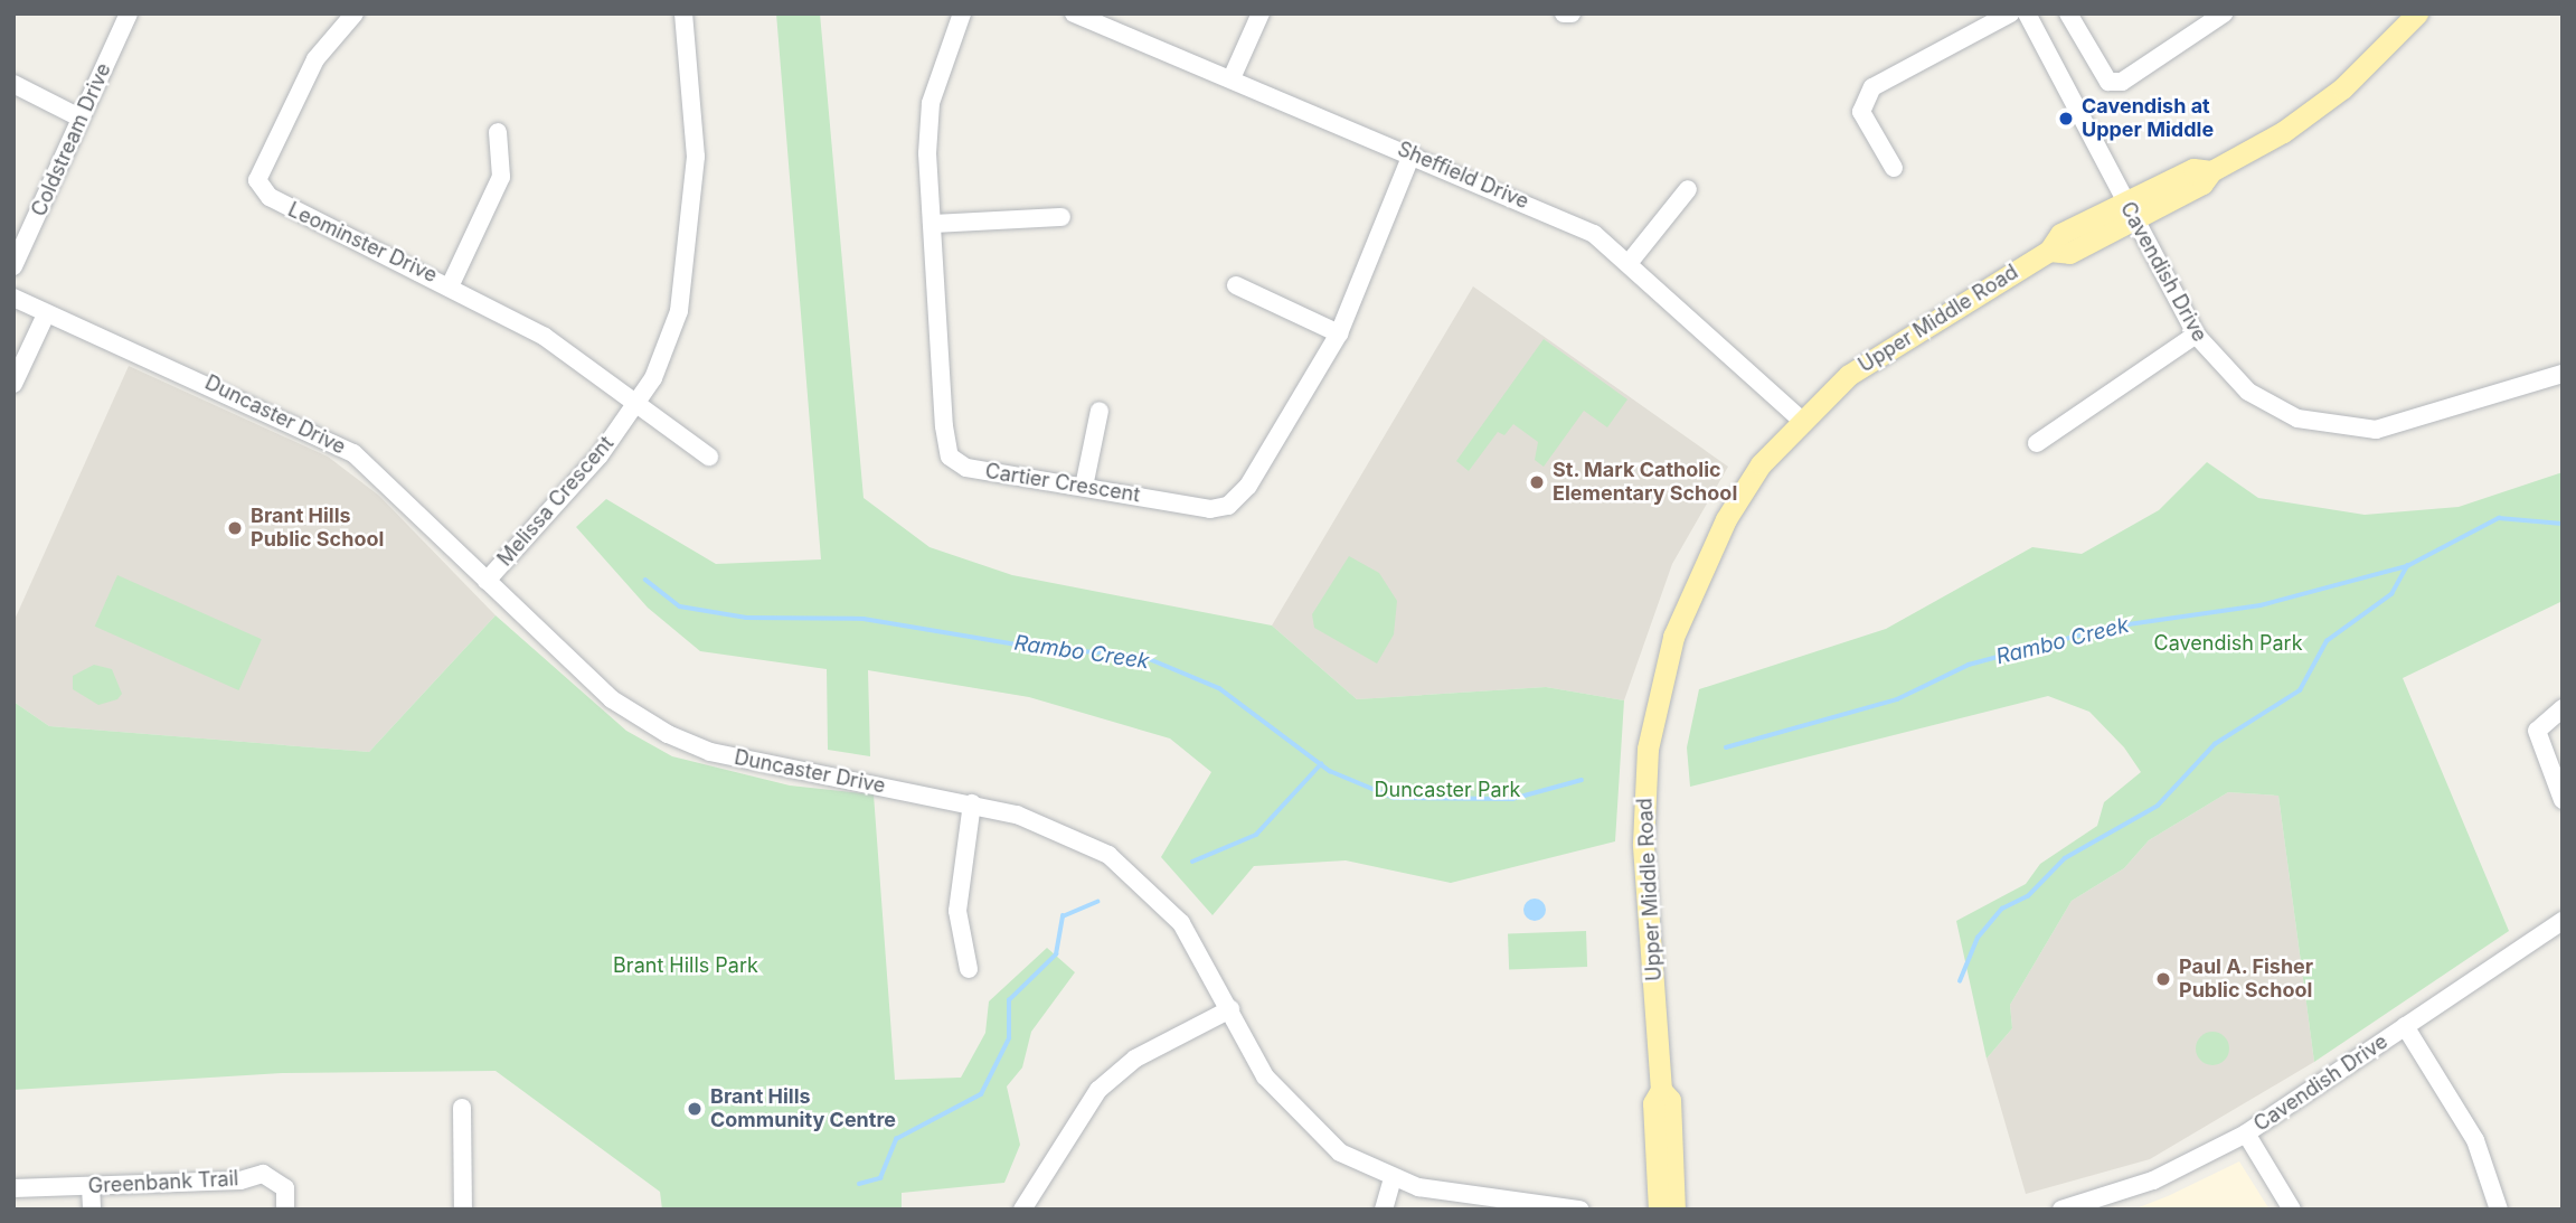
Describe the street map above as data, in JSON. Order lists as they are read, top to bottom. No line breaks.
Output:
{"streets":{"main road":["Upper Middle Road"],"street":["Coldstream Drive","Sheffield Drive","Leominster Drive","Cavendish Drive","Duncaster Drive","Cartier Crescent","Melissa Crescent","Greenbank Trail"]},"crossings":[["Sheffield Drive","Upper Middle Road"],["Sheffield Drive","Cartier Crescent"],["Leominster Drive","Melissa Crescent"],["Cavendish Drive","Upper Middle Road"],["Duncaster Drive","Melissa Crescent"]],"water":["Rambo Creek"],"parks":["Cavendish Park","Duncaster Park","Brant Hills Park"],"places":["Cavendish at Upper Middle","St. Mark Catholic Elementary School","Brant Hills Public School","Paul A. Fisher Public School","Brant Hills Community Centre"]}
